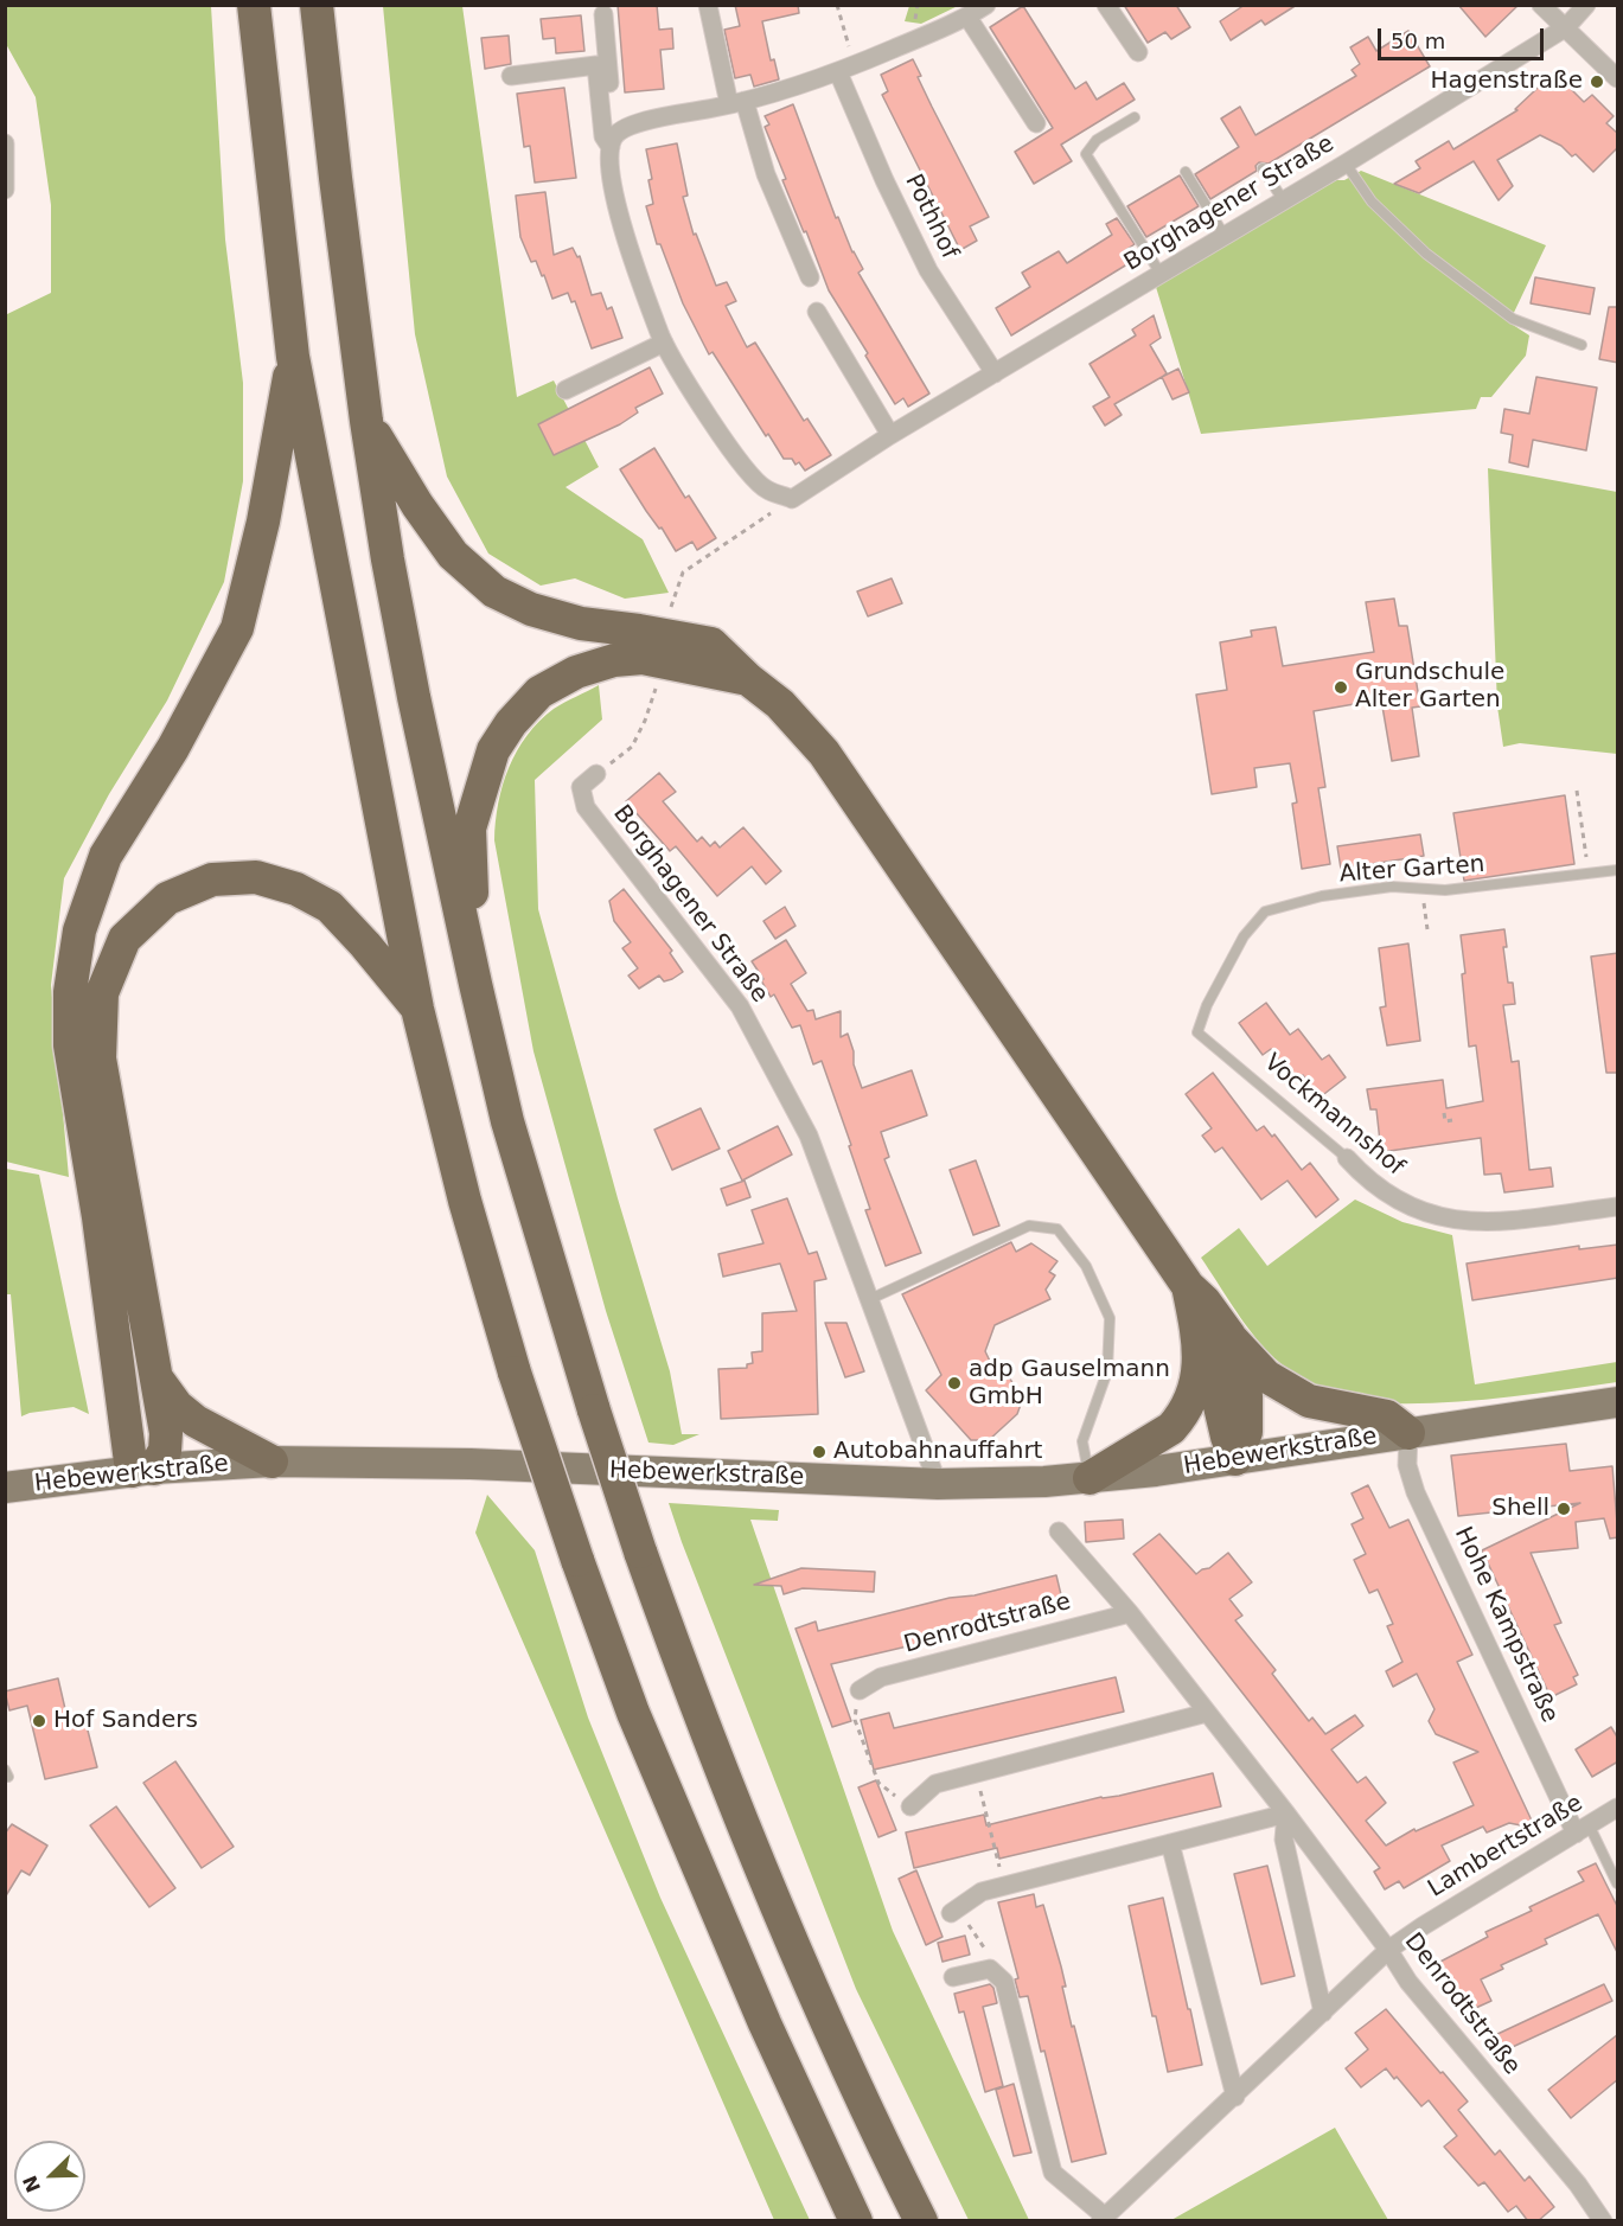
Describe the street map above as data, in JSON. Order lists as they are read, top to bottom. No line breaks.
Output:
{"streets":{"main road":["Hebewerkstraße"],"street":["Borghagener Straße","Pothhof","Vockmannshof","Denrodtstraße","Hohe Kampstraße","Lambertstraße"],"lane":["Alter Garten"]},"crossings":[["Borghagener Straße","Pothhof"],["Borghagener Straße","Hebewerkstraße"],["Alter Garten","Vockmannshof"],["Hebewerkstraße","Hohe Kampstraße"],["Denrodtstraße","Lambertstraße"],["Hohe Kampstraße","Lambertstraße"]],"places":["Hagenstraße","Grundschule Alter Garten","adp Gauselmann GmbH","Autobahnauffahrt","Shell","Hof Sanders"],"scale_bar":"50 m","north":"bottom left"}
